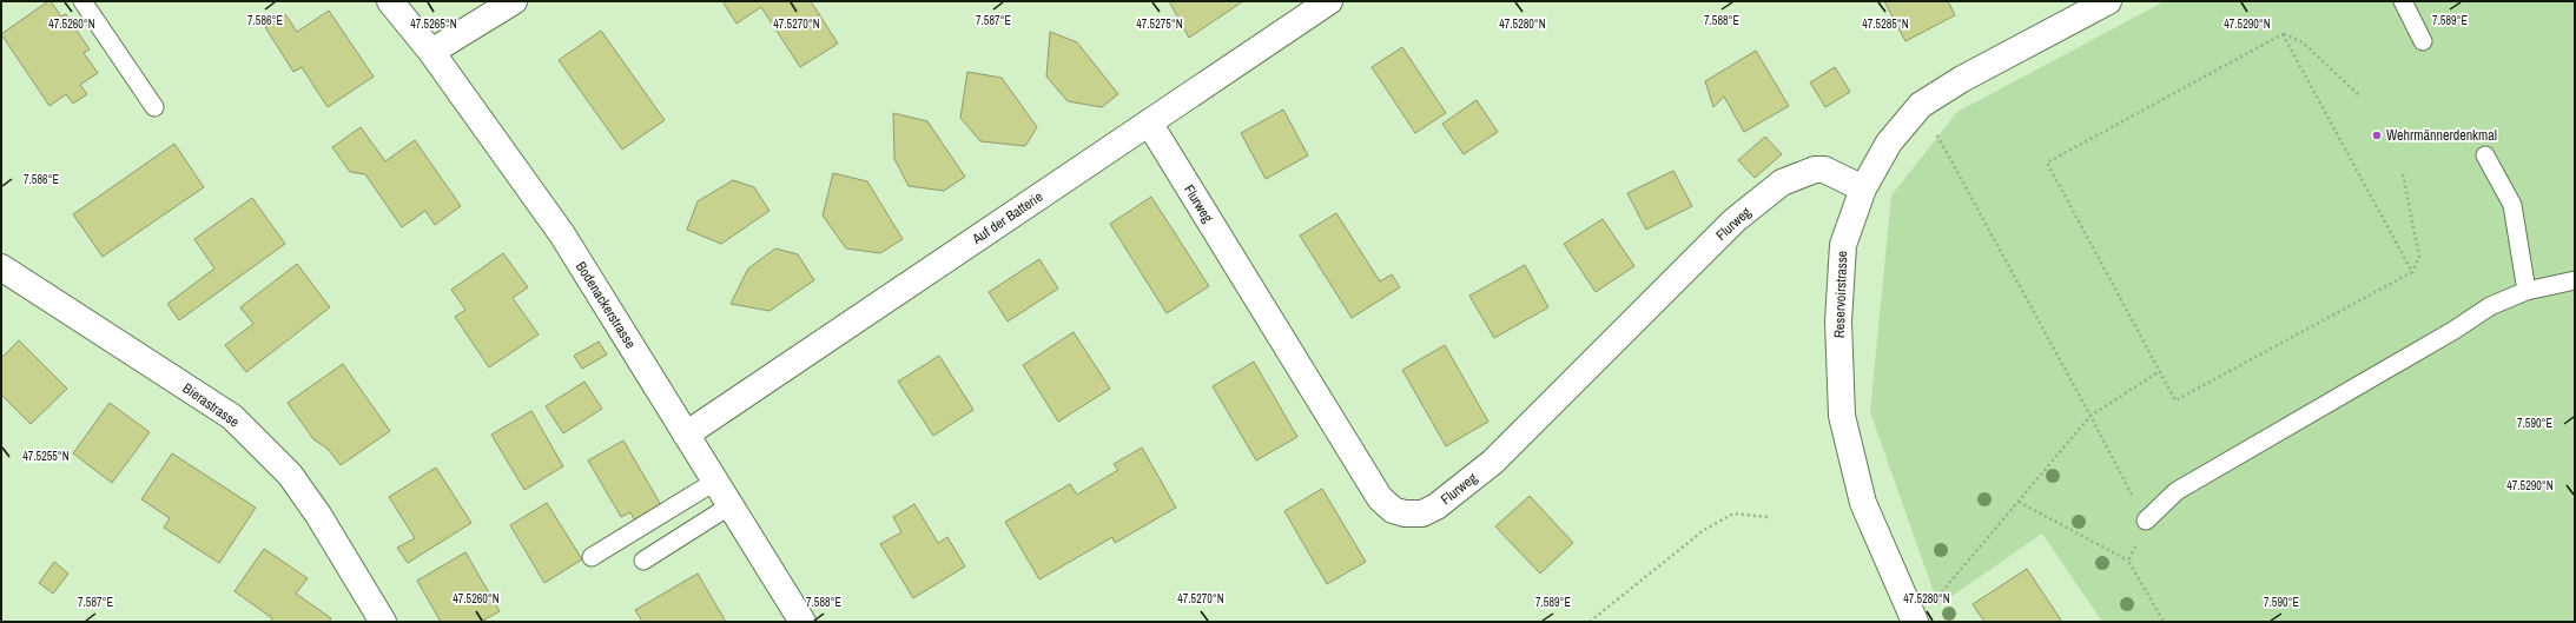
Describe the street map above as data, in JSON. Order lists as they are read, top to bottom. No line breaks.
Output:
{"streets":{"street":["Flurweg","Auf der Batterie","Reservoirstrasse","Bodenackerstrasse","Bierastrasse"]},"crossings":[["Flurweg","Auf der Batterie"],["Flurweg","Reservoirstrasse"],["Auf der Batterie","Bodenackerstrasse"]],"places":["Wehrmännerdenkmal"],"coordinates":["7.586°E","7.587°E","7.588°E","7.589°E","47.5265°N","47.5260°N","47.5270°N","47.5275°N","47.5280°N","47.5285°N","47.5290°N","7.590°E","47.5255°N"]}
